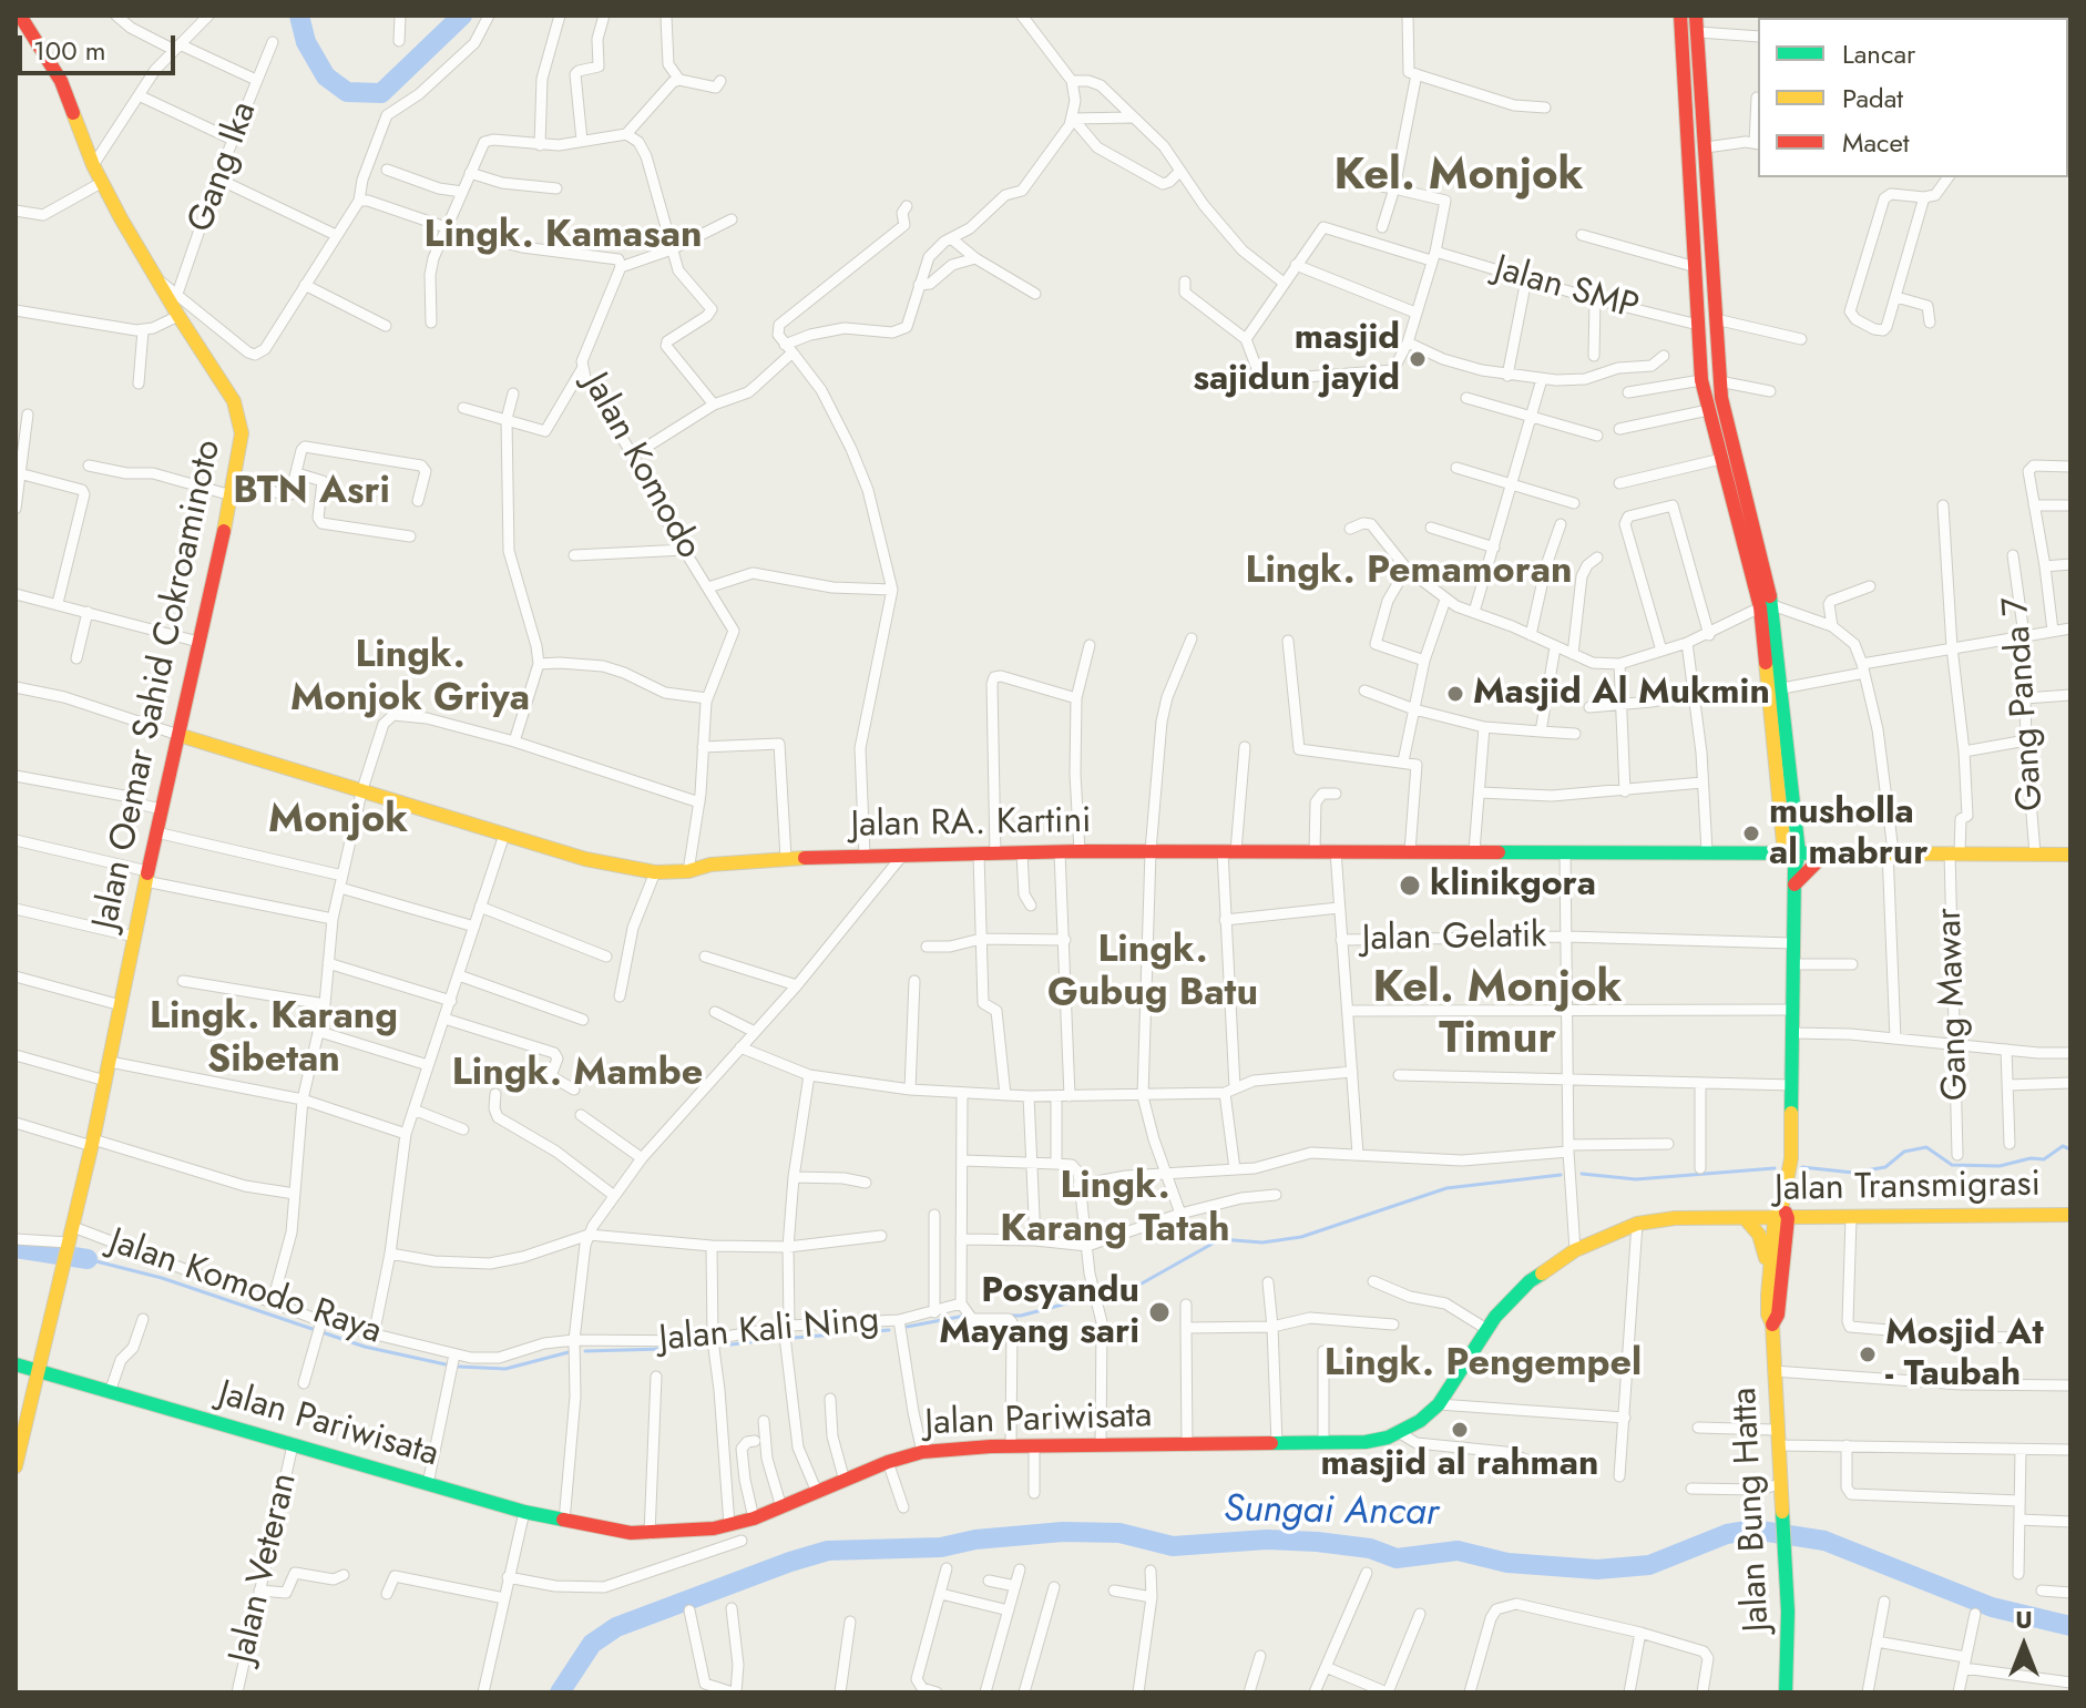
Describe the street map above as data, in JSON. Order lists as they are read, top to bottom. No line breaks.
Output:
{"streets":{"street":["Gang Ika","Jalan SMP","Jalan Komodo","Jalan Oemar Sahid Cokroaminoto","Gang Panda 7","Jalan RA. Kartini","Jalan Gelatik","Gang Mawar","Jalan Transmigrasi","Jalan Komodo Raya","Jalan Kali Ning","Jalan Pariwisata","Jalan Bung Hatta","Jalan Veteran"]},"crossings":[["Jalan Komodo","Jalan RA. Kartini"],["Jalan Oemar Sahid Cokroaminoto","Jalan RA. Kartini"],["Jalan Oemar Sahid Cokroaminoto","Jalan Komodo Raya"],["Jalan Oemar Sahid Cokroaminoto","Jalan Pariwisata"],["Gang Panda 7","Jalan RA. Kartini"],["Jalan RA. Kartini","Gang Mawar"],["Jalan Transmigrasi","Jalan Pariwisata"],["Jalan Komodo Raya","Jalan Kali Ning"],["Jalan Pariwisata","Jalan Veteran"]],"districts":["Kel. Monjok","Lingk. Kamasan","BTN Asri","Lingk. Pemamoran","Lingk. Monjok Griya","Monjok","Lingk. Gubug Batu","Kel. Monjok Timur","Lingk. Karang Sibetan","Lingk. Mambe","Lingk. Karang Tatah","Lingk. Pengempel"],"water":["Sungai Ancar"],"places":["masjid sajidun jayid","Masjid Al Mukmin","musholla al mabrur","klinikgora","Posyandu Mayang sari","Mosjid At - Taubah","masjid al rahman"],"legend":["Lancar","Padat","Macet"],"scale_bar":"100 m","north":"top"}
